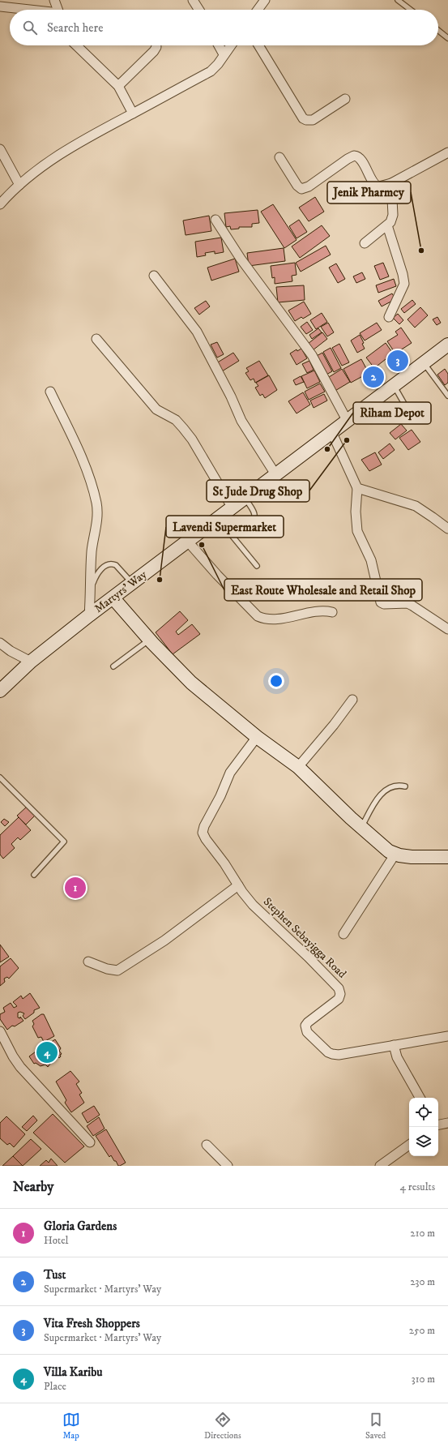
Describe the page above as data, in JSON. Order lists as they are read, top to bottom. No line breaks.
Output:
{"streets":{"main road":["Martyrs' Way"],"street":["Stephen Sebayigga Road"]},"places":["Jenik Pharmcy","St Jude Drug Shop","Riham Depot","East Route Wholesale and Retail Shop","Lavendi Supermarket"],"page":{"search":"Search here","pins":["3","2","1","4"],"heading":["Nearby","4 results"],"list":[{"mark":"1","name":"Gloria Gardens","note":"Hotel","value":"210 m"},{"mark":"2","name":"Tust","note":"Supermarket · Martyrs' Way","value":"230 m"},{"mark":"3","name":"Vita Fresh Shoppers","note":"Supermarket · Martyrs' Way","value":"250 m"},{"mark":"4","name":"Villa Karibu","note":"Place","value":"310 m"}],"nav":["Map","Directions","Saved"]}}
